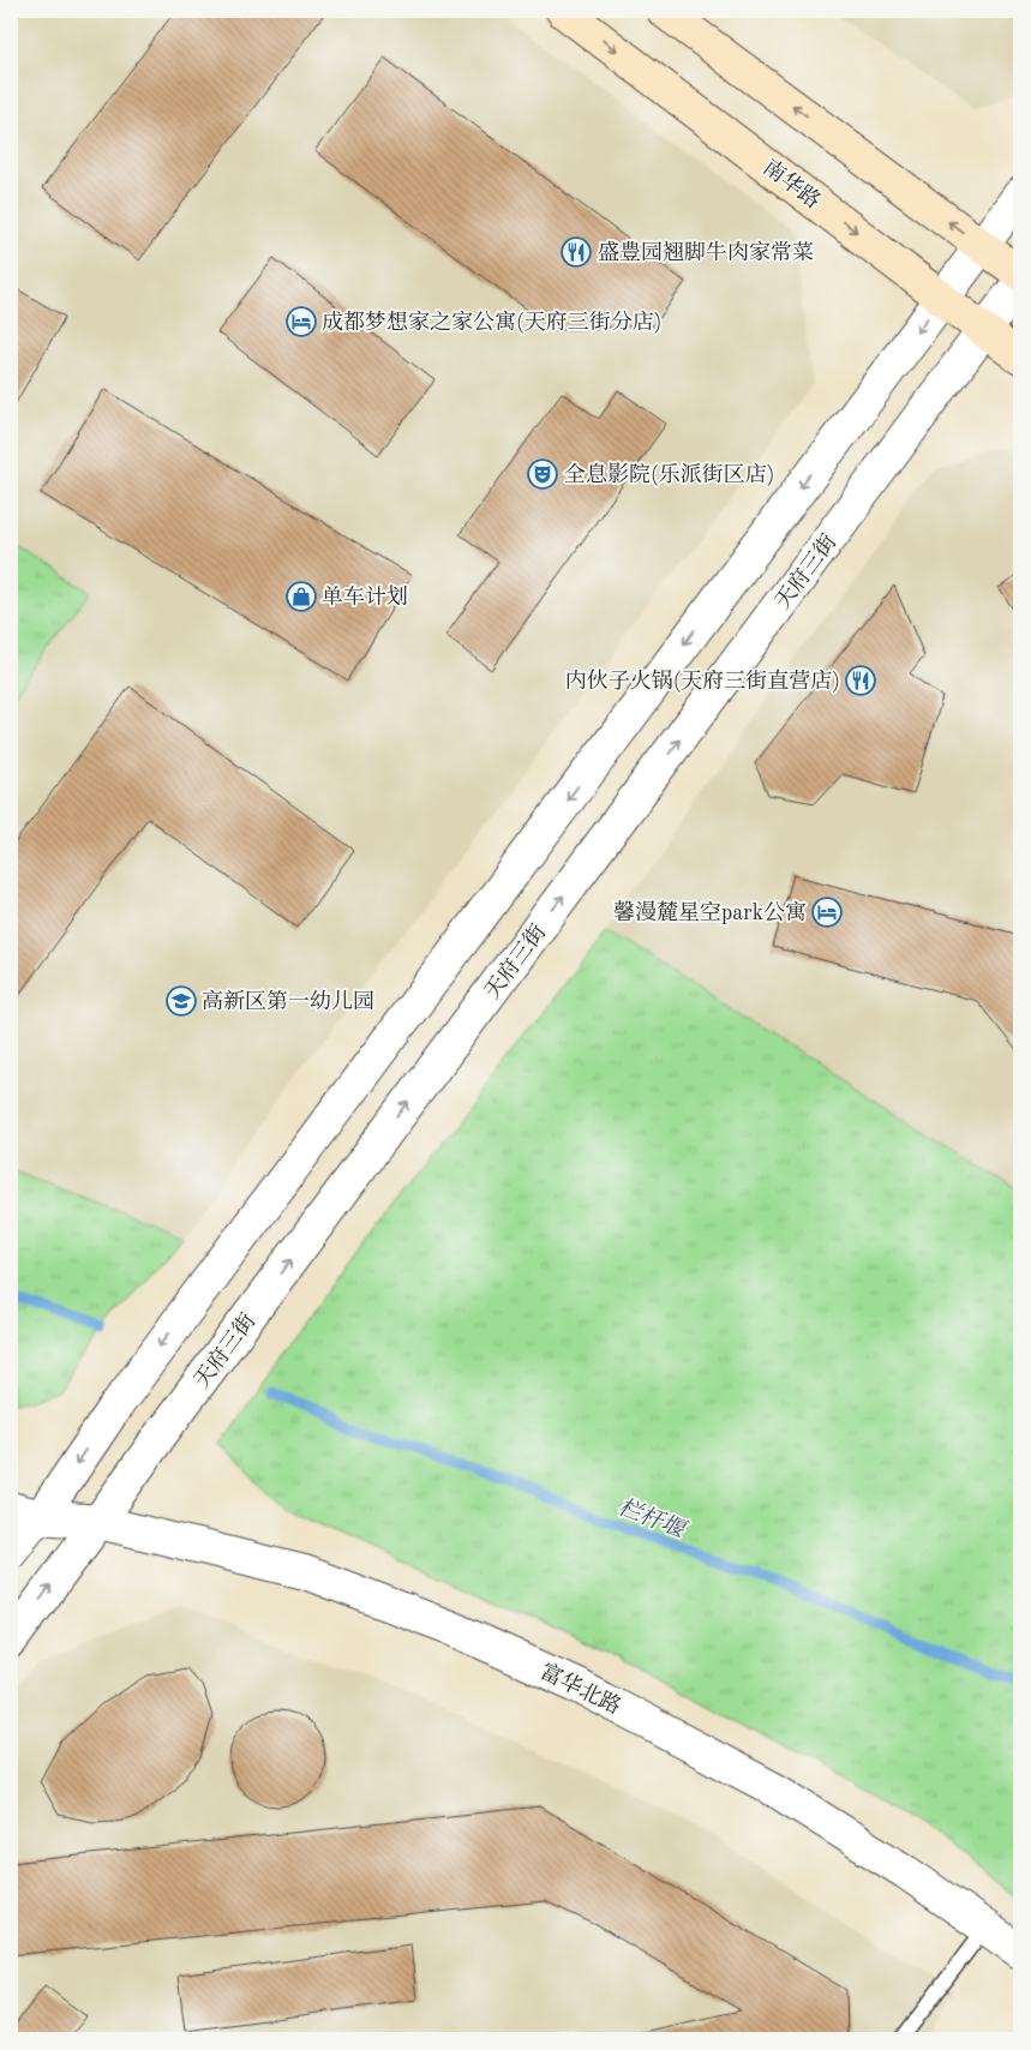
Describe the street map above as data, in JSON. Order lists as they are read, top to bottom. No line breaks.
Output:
{"streets":{"main road":["南华路"],"street":["天府三街","富华北路"]},"crossings":[["南华路","天府三街"],["天府三街","富华北路"]],"water":["栏杆堰"],"places":{"restaurant":["盛豊园翘脚牛肉家常菜","内伙子火锅(天府三街直营店)"],"hotel":["成都梦想家之家公寓(天府三街分店)","馨漫麓星空park公寓"],"theatre":["全息影院(乐派街区店)"],"shop":["单车计划"],"school or university":["高新区第一幼儿园"]}}
